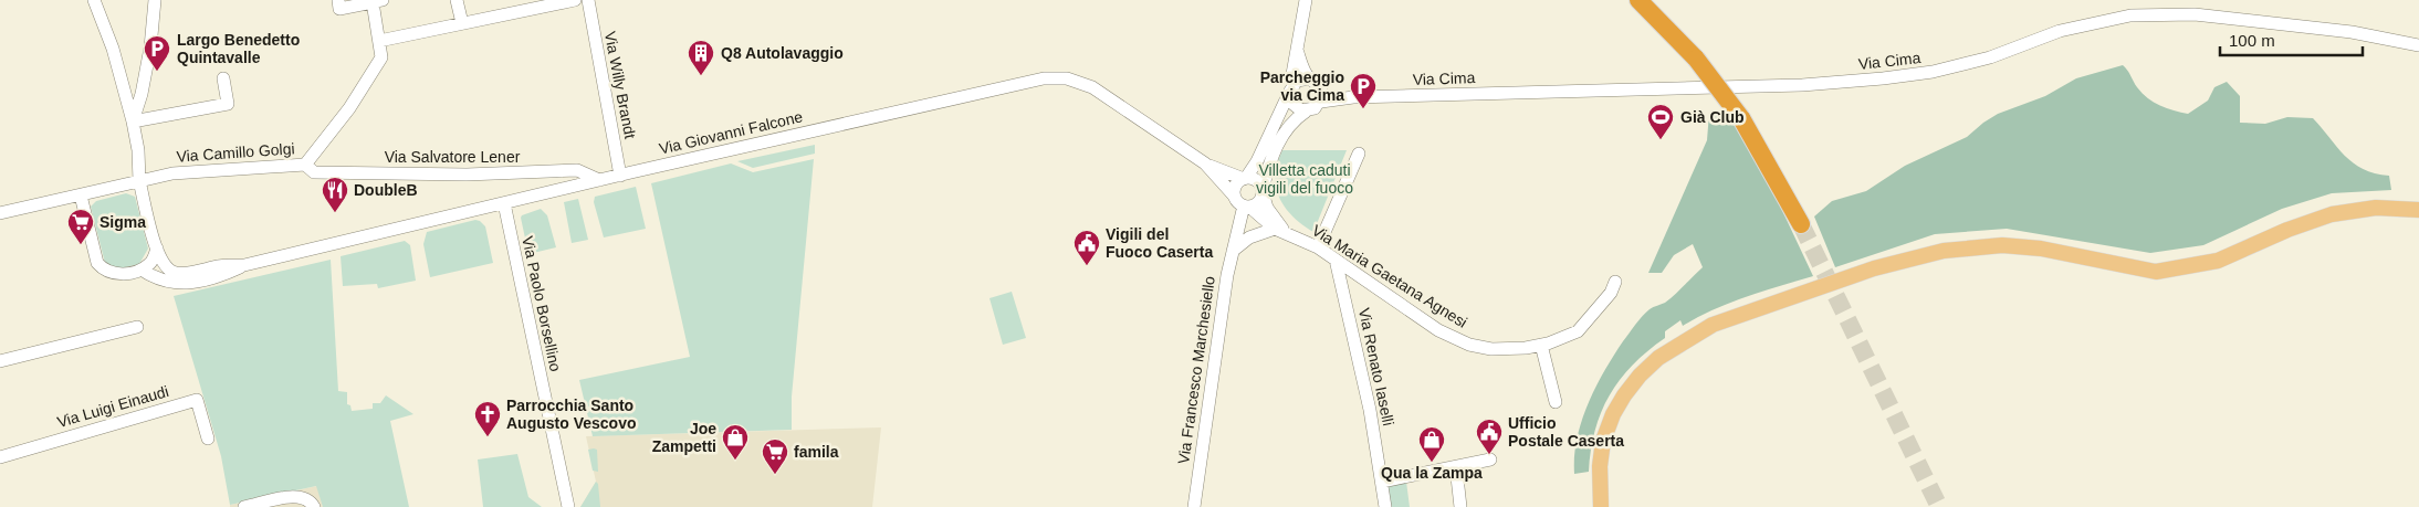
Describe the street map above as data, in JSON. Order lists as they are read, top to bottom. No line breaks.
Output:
{"streets":{"street":["Via Cima","Via Willy Brandt","Via Giovanni Falcone","Via Camillo Golgi","Via Salvatore Lener","Via Maria Gaetana Agnesi","Via Paolo Borsellino","Via Renato Iaselli","Via Francesco Marchesiello","Via Luigi Einaudi"]},"crossings":[["Via Willy Brandt","Via Giovanni Falcone"],["Via Giovanni Falcone","Via Camillo Golgi"],["Via Giovanni Falcone","Via Salvatore Lener"],["Via Giovanni Falcone","Via Maria Gaetana Agnesi"],["Via Giovanni Falcone","Via Paolo Borsellino"],["Via Giovanni Falcone","Via Francesco Marchesiello"],["Via Camillo Golgi","Via Salvatore Lener"],["Via Maria Gaetana Agnesi","Via Renato Iaselli"],["Via Maria Gaetana Agnesi","Via Francesco Marchesiello"]],"parks":["Villetta caduti vigili del fuoco"],"places":{"parking":["Largo Benedetto Quintavalle","Parcheggio via Cima"],"building":["Q8 Autolavaggio"],"sports":["Già Club"],"restaurant":["DoubleB"],"supermarket":["Sigma","famila"],"public building":["Vigili del Fuoco Caserta","Ufficio Postale Caserta"],"church":["Parrocchia Santo Augusto Vescovo"],"shop":["Joe Zampetti","Qua la Zampa"]},"scale_bar":"100 m"}
